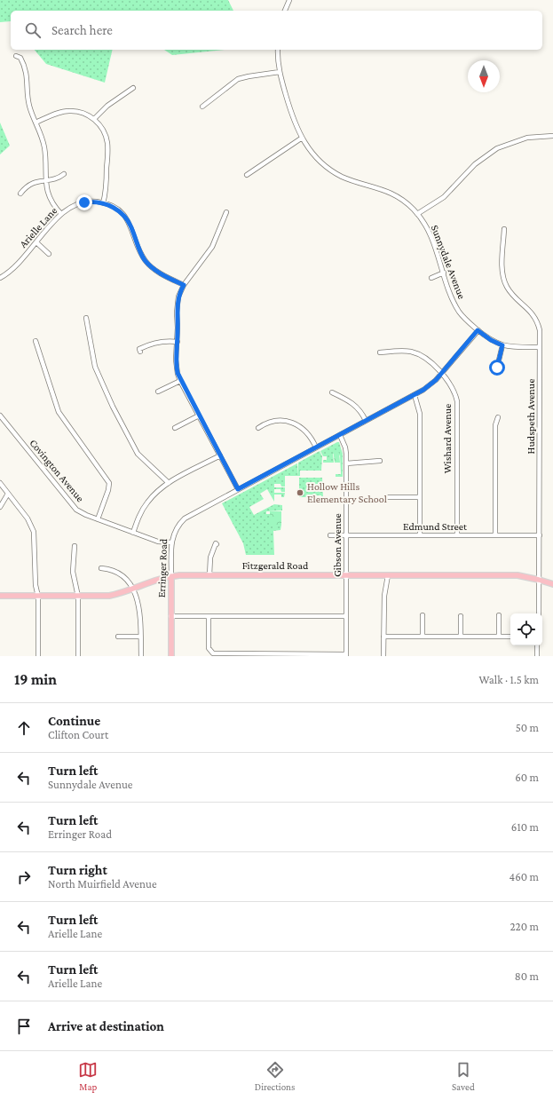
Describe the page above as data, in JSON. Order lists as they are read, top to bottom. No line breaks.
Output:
{"streets":{"main road":["Fitzgerald Road","Erringer Road"],"street":["Arielle Lane","Sunnydale Avenue","Hudspeth Avenue","Wishard Avenue","Covington Avenue","Edmund Street","Gibson Avenue"]},"crossings":[["Sunnydale Avenue","Hudspeth Avenue"],["Sunnydale Avenue","Erringer Road"],["Hudspeth Avenue","Edmund Street"],["Hudspeth Avenue","Fitzgerald Road"],["Wishard Avenue","Edmund Street"],["Wishard Avenue","Erringer Road"],["Covington Avenue","Erringer Road"],["Edmund Street","Gibson Avenue"],["Gibson Avenue","Fitzgerald Road"],["Gibson Avenue","Erringer Road"],["Fitzgerald Road","Erringer Road"]],"places":["Hollow Hills Elementary School"],"north":"bottom","page":{"search":"Search here","heading":["19 min","Walk · 1.5 km"],"list":[["Continue","Clifton Court","50 m"],["Turn left","Sunnydale Avenue","60 m"],["Turn left","Erringer Road","610 m"],["Turn right","North Muirfield Avenue","460 m"],["Turn left","Arielle Lane","220 m"],["Turn left","Arielle Lane","80 m"],"Arrive at destination"],"nav":["Map","Directions","Saved"]}}
